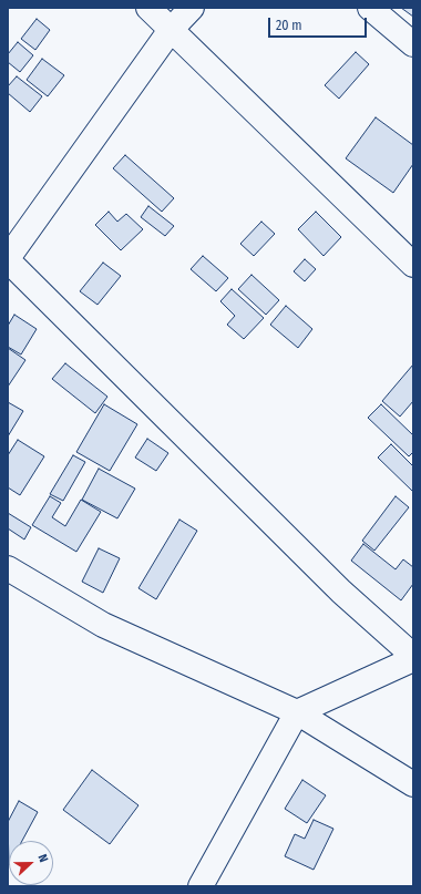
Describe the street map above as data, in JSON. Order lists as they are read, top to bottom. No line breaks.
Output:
{"scale_bar":"20 m","north":"right"}
